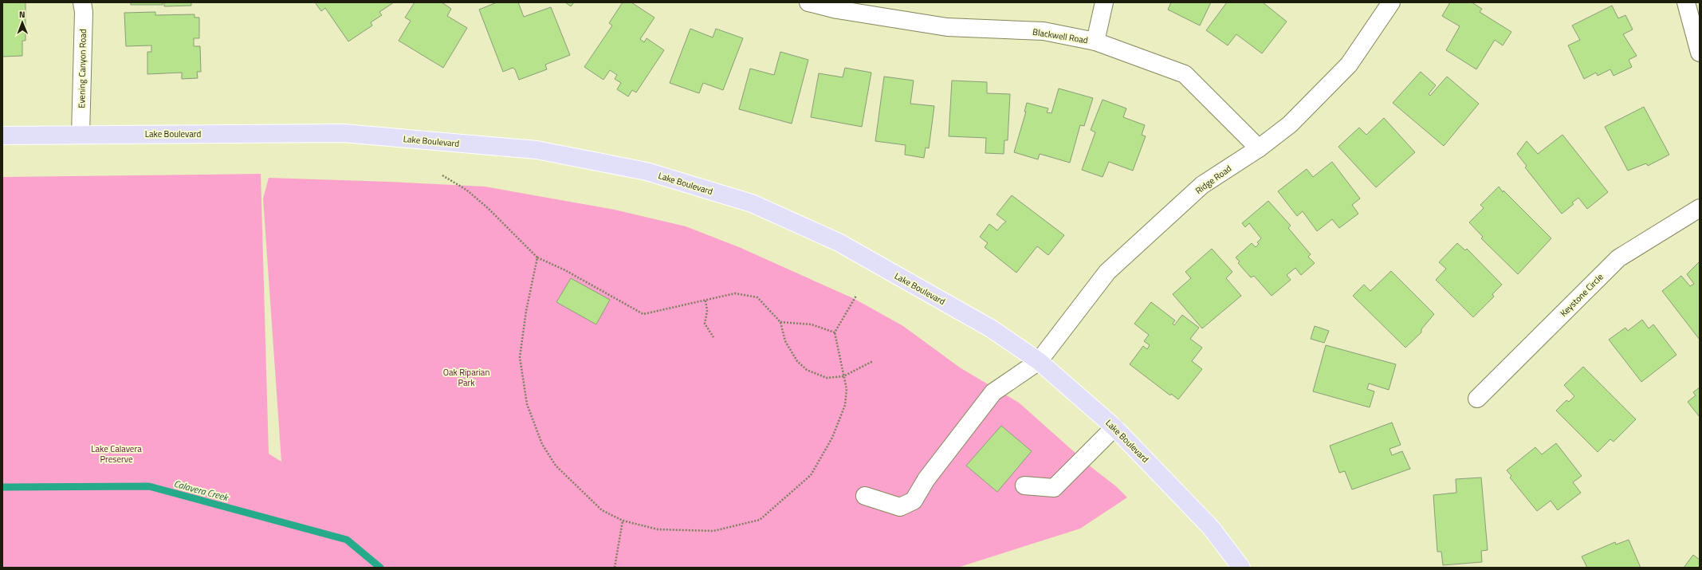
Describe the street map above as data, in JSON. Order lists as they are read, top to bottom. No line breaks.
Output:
{"streets":{"main road":["Lake Boulevard"],"street":["Blackwell Road","Evening Canyon Road","Ridge Road","Keystone Circle"]},"crossings":[["Blackwell Road","Ridge Road"],["Evening Canyon Road","Lake Boulevard"],["Lake Boulevard","Ridge Road"]],"water":["Calavera Creek"],"parks":["Oak Riparian Park","Lake Calavera Preserve"],"north":"top"}
